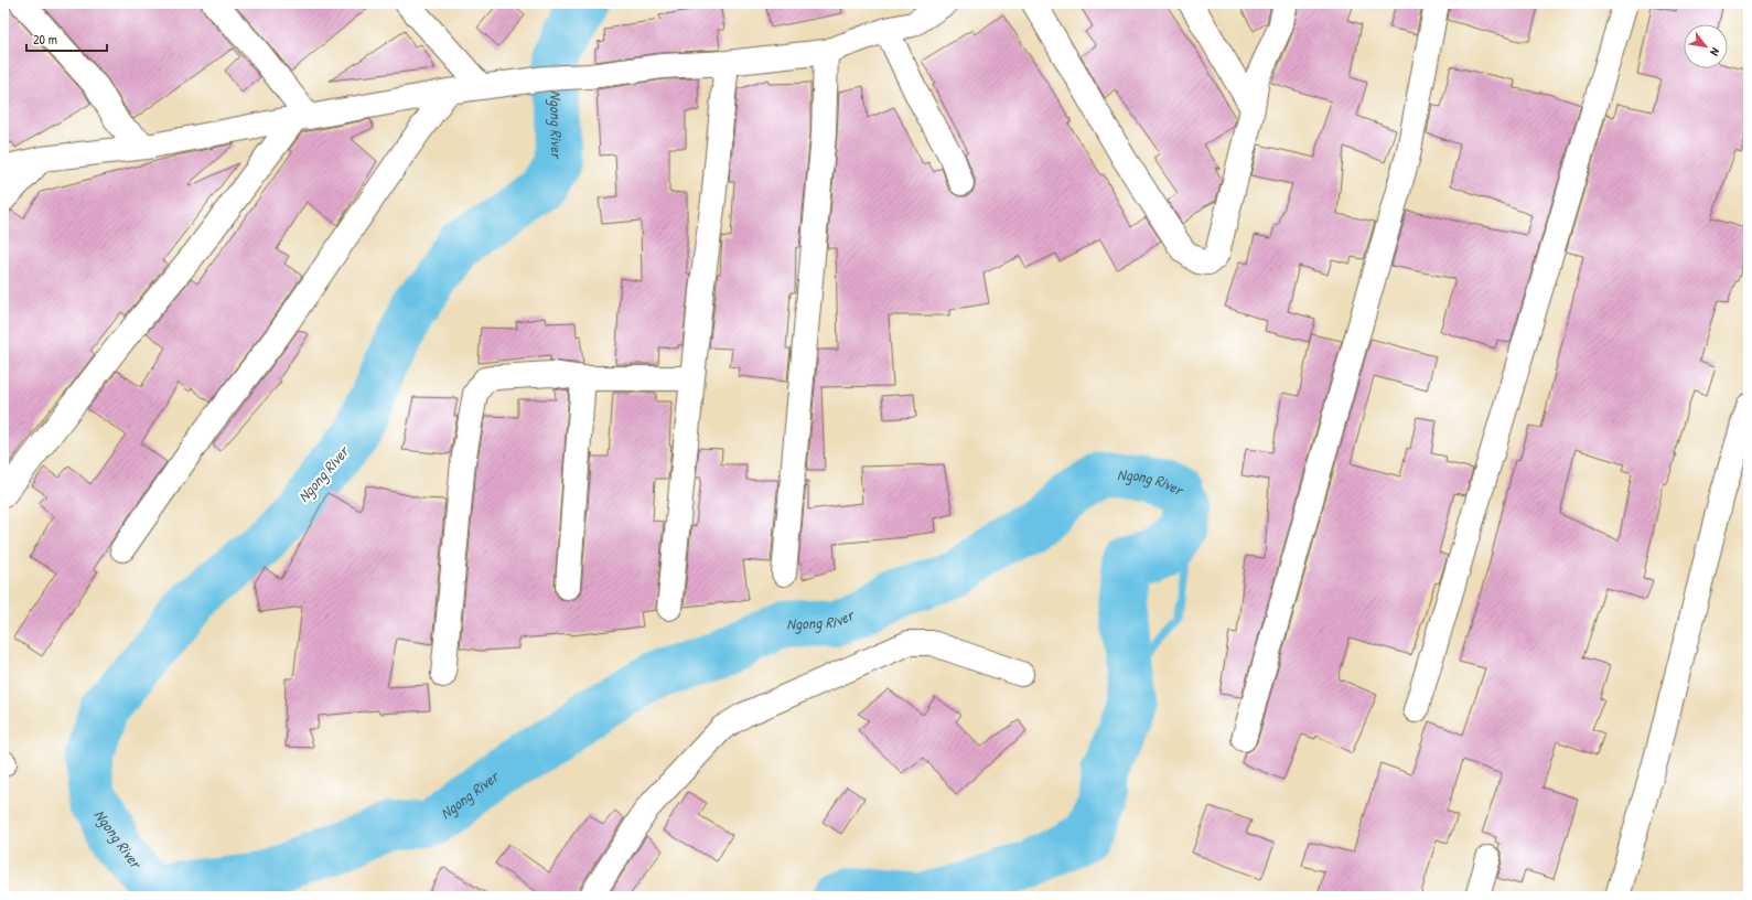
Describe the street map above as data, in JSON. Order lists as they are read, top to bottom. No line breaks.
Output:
{"water":["Ngong River"],"scale_bar":"20 m","north":"bottom right"}
